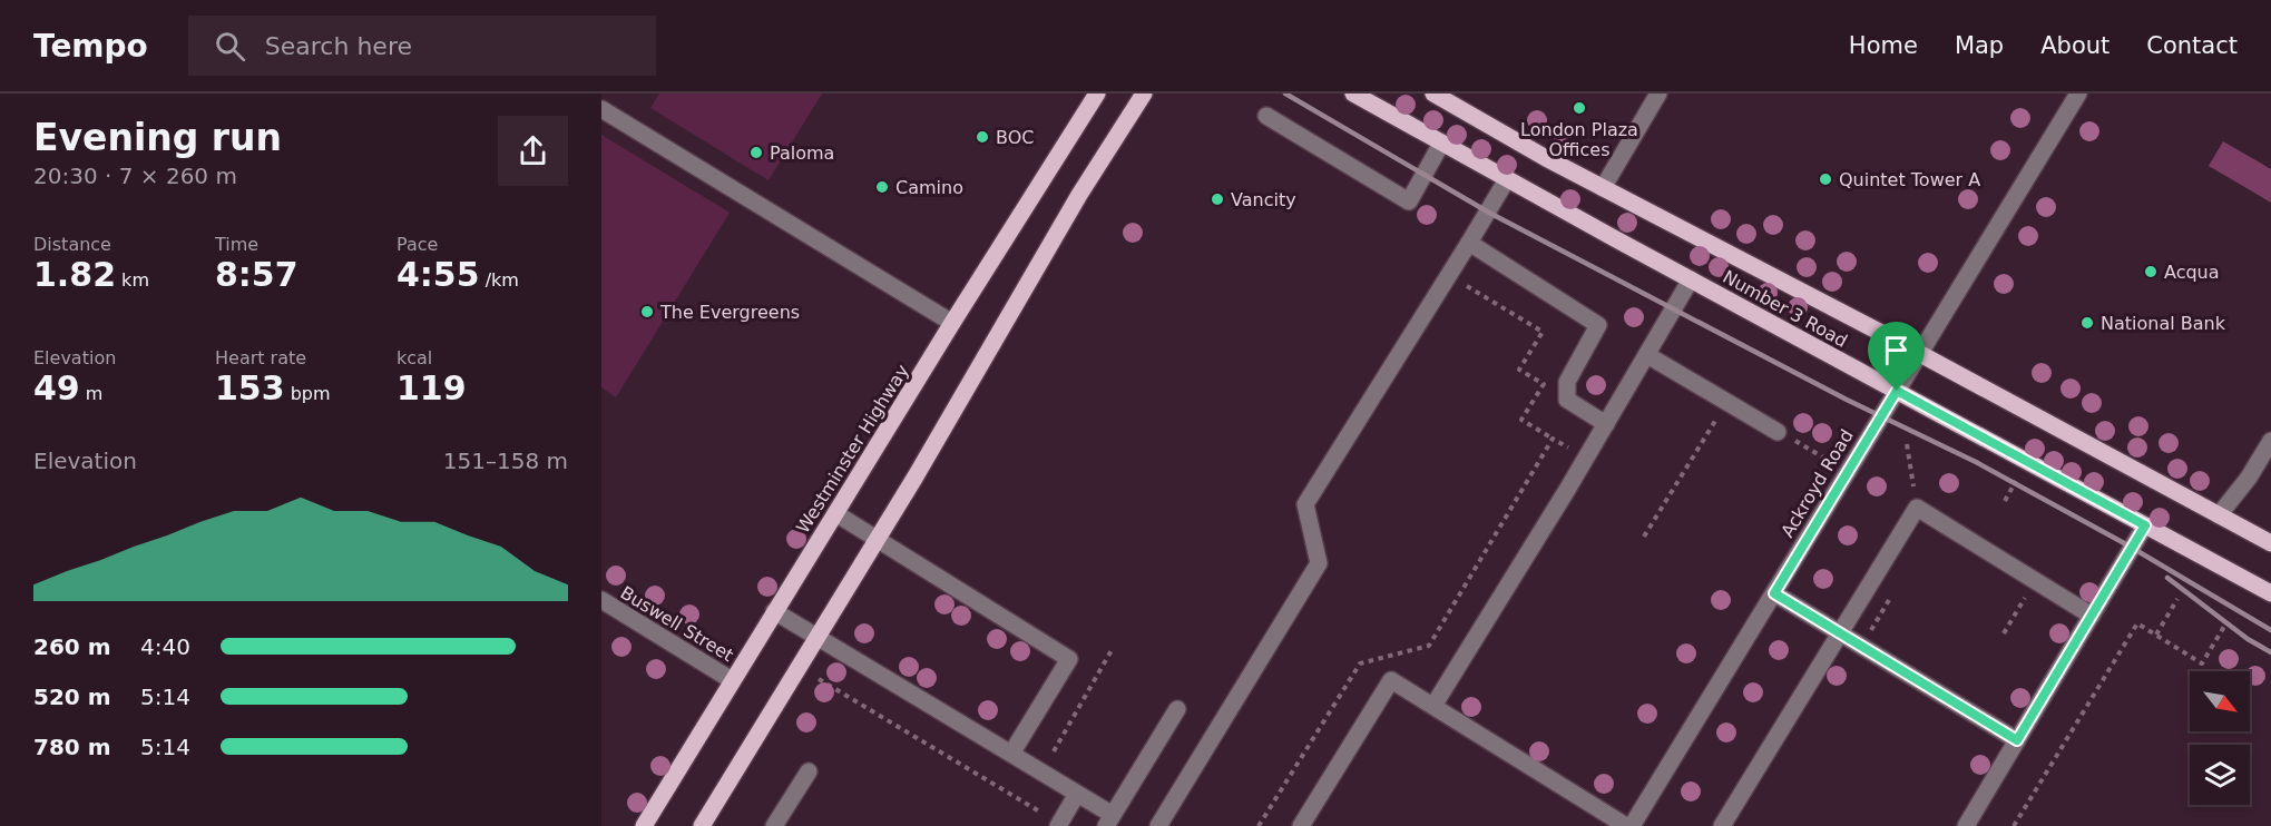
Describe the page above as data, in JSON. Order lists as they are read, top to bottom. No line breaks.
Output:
{"streets":{"main road":["Number 3 Road","Westminster Highway"],"street":["Ackroyd Road","Buswell Street"]},"crossings":[["Number 3 Road","Ackroyd Road"],["Westminster Highway","Buswell Street"]],"places":["London Plaza Offices","BOC","Paloma","Quintet Tower A","Camino","Vancity","Acqua","The Evergreens","National Bank"],"north":"bottom right","page":{"header":"Tempo","search":"Search here","nav":["Home","Map","About","Contact"],"heading":["Evening run","20:30 · 7 × 260 m"],"stats":[["Distance","1.82 km"],["Time","8:57"],["Pace","4:55 /km"],["Elevation","49 m"],["Heart rate","153 bpm"],["kcal","119"]],"chart":["Elevation","151–158 m"],"list":[{"name":"260 m","note":"4:40"},{"name":"520 m","note":"5:14"},{"name":"780 m","note":"5:14"}]}}
